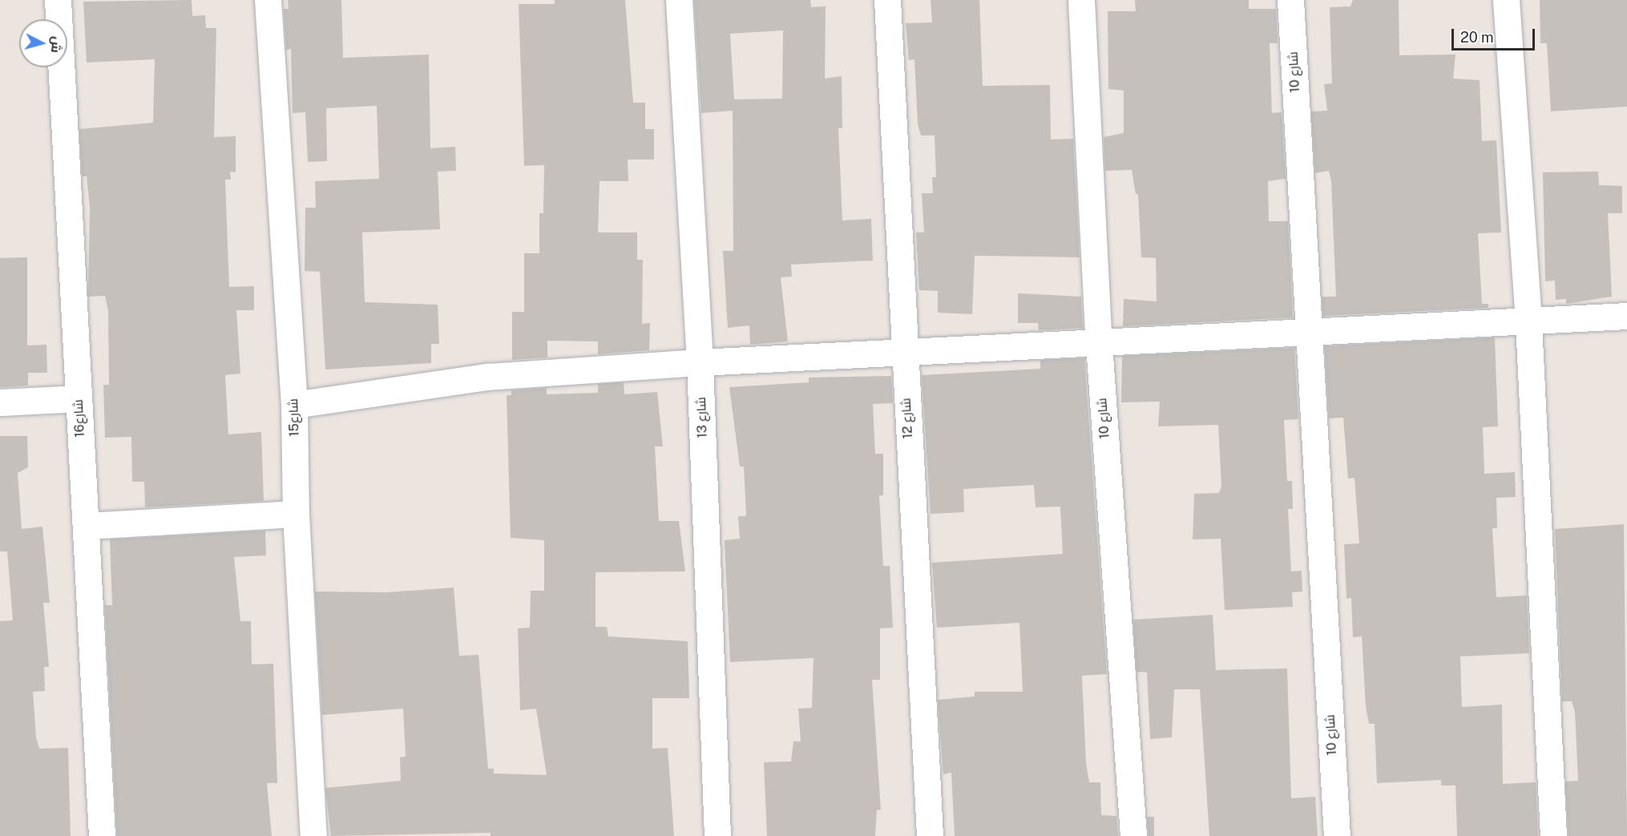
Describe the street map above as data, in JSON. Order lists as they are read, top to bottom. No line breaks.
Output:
{"streets":{"street":["شارع 10","شارع15","شارع 13","شارع16","شارع 12"]},"scale_bar":"20 m","north":"right"}
